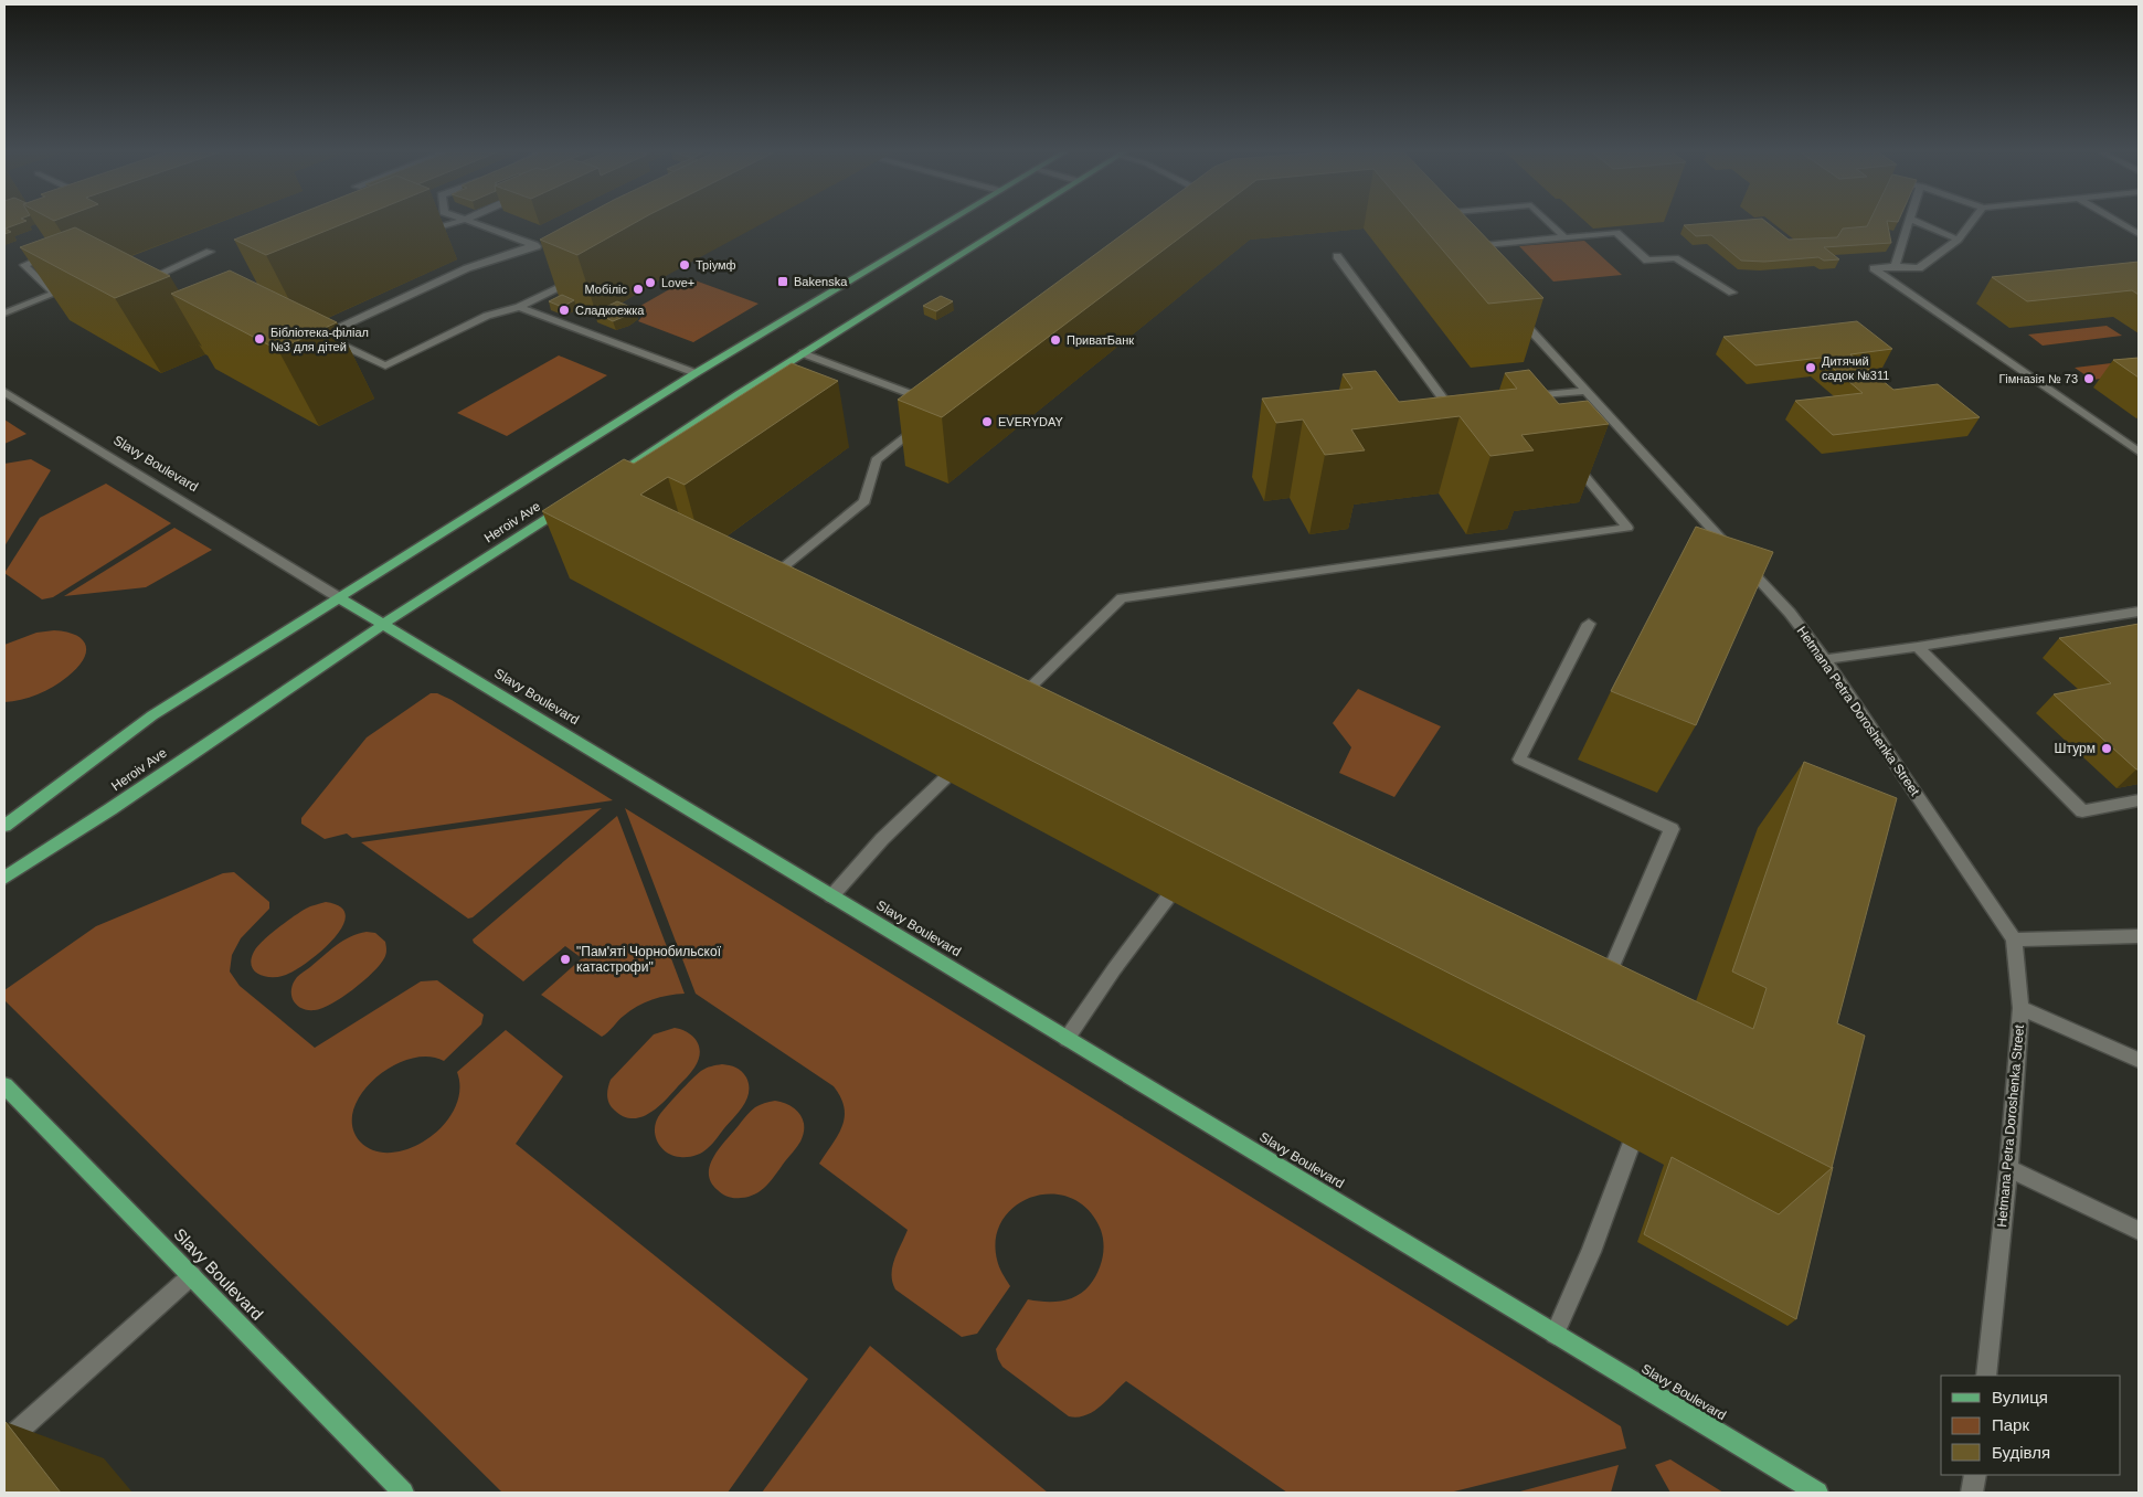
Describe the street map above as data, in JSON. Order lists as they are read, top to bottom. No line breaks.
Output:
{"streets":{"main road":["Slavy Boulevard","Heroiv Ave"],"street":["Hetmana Petra Doroshenka Street"]},"crossings":[["Slavy Boulevard","Heroiv Ave"]],"places":{"other":["Тріумф","Love+","Мобіліс","Сладкоежка","Бібліотека-філіал №3 для дітей","ПриватБанк","Дитячий садок №311","Гімназія № 73","EVERYDAY","Штурм","\"Пам'яті Чорнобильскої катастрофи\""],"transit":["Bakenska"]},"legend":["Вулиця","Парк","Будівля"]}
